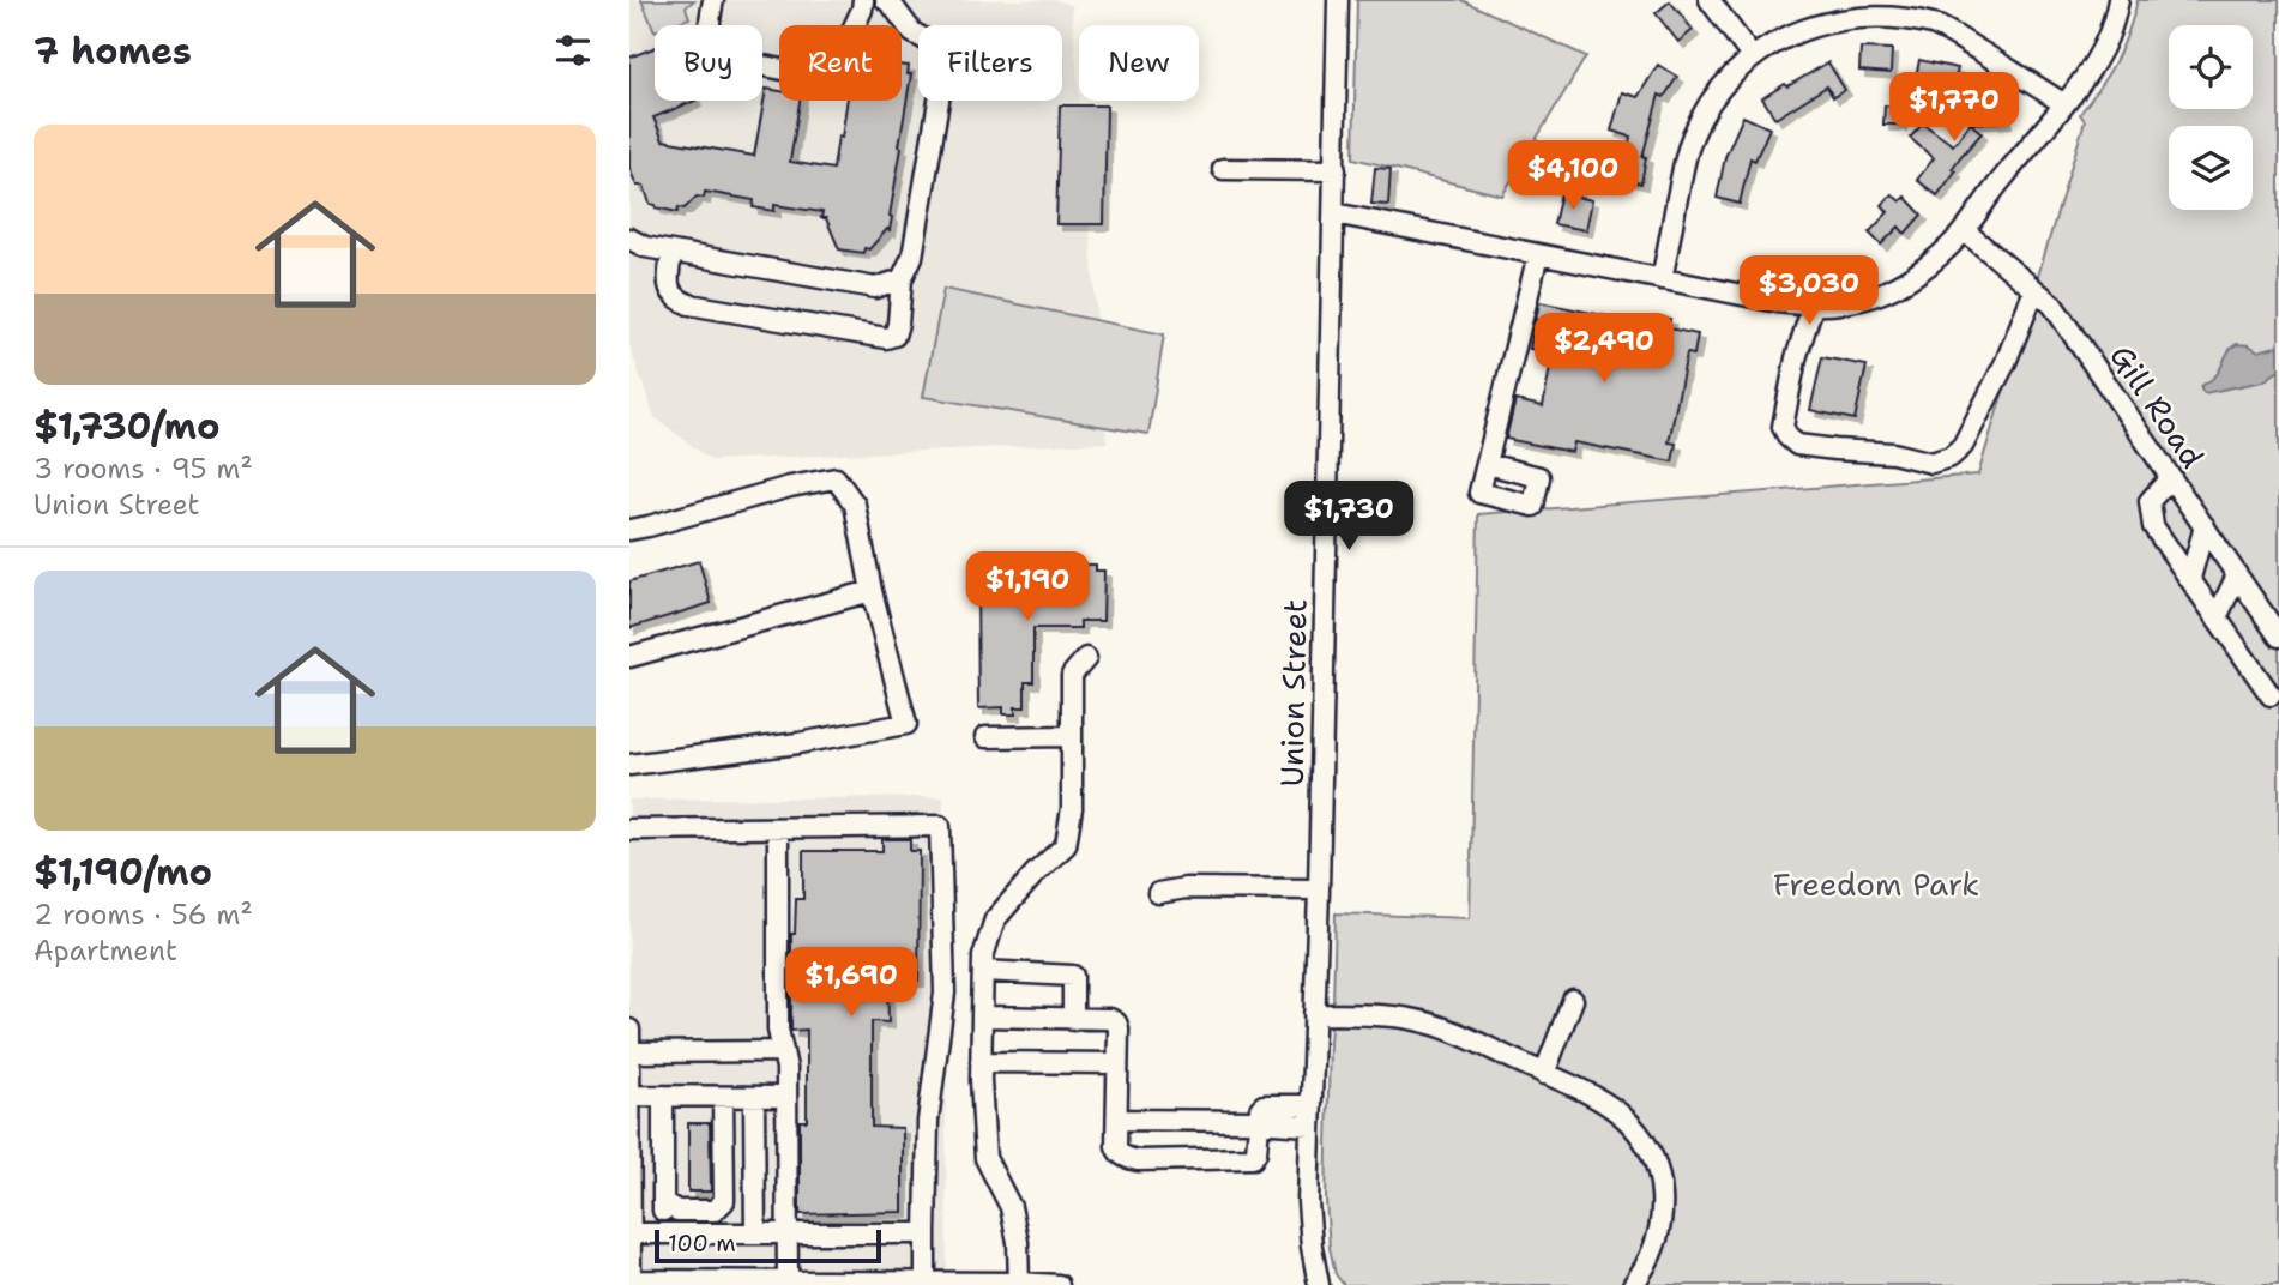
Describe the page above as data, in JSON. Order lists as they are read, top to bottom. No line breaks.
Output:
{"streets":{"street":["Gill Road","Union Street"]},"parks":["Freedom Park"],"scale_bar":"100 m","page":{"heading":"7 homes","chip":["Buy","Rent","Filters","New"],"price":["$1,770","$4,100","$3,030","$2,490","$1,730","$1,190","$1,690"],"list":[{"name":"$1,730/mo","note":"3 rooms · 95 m² · Union Street"},{"name":"$1,190/mo","note":"2 rooms · 56 m² · Apartment"}],"scale":"100 m"}}
